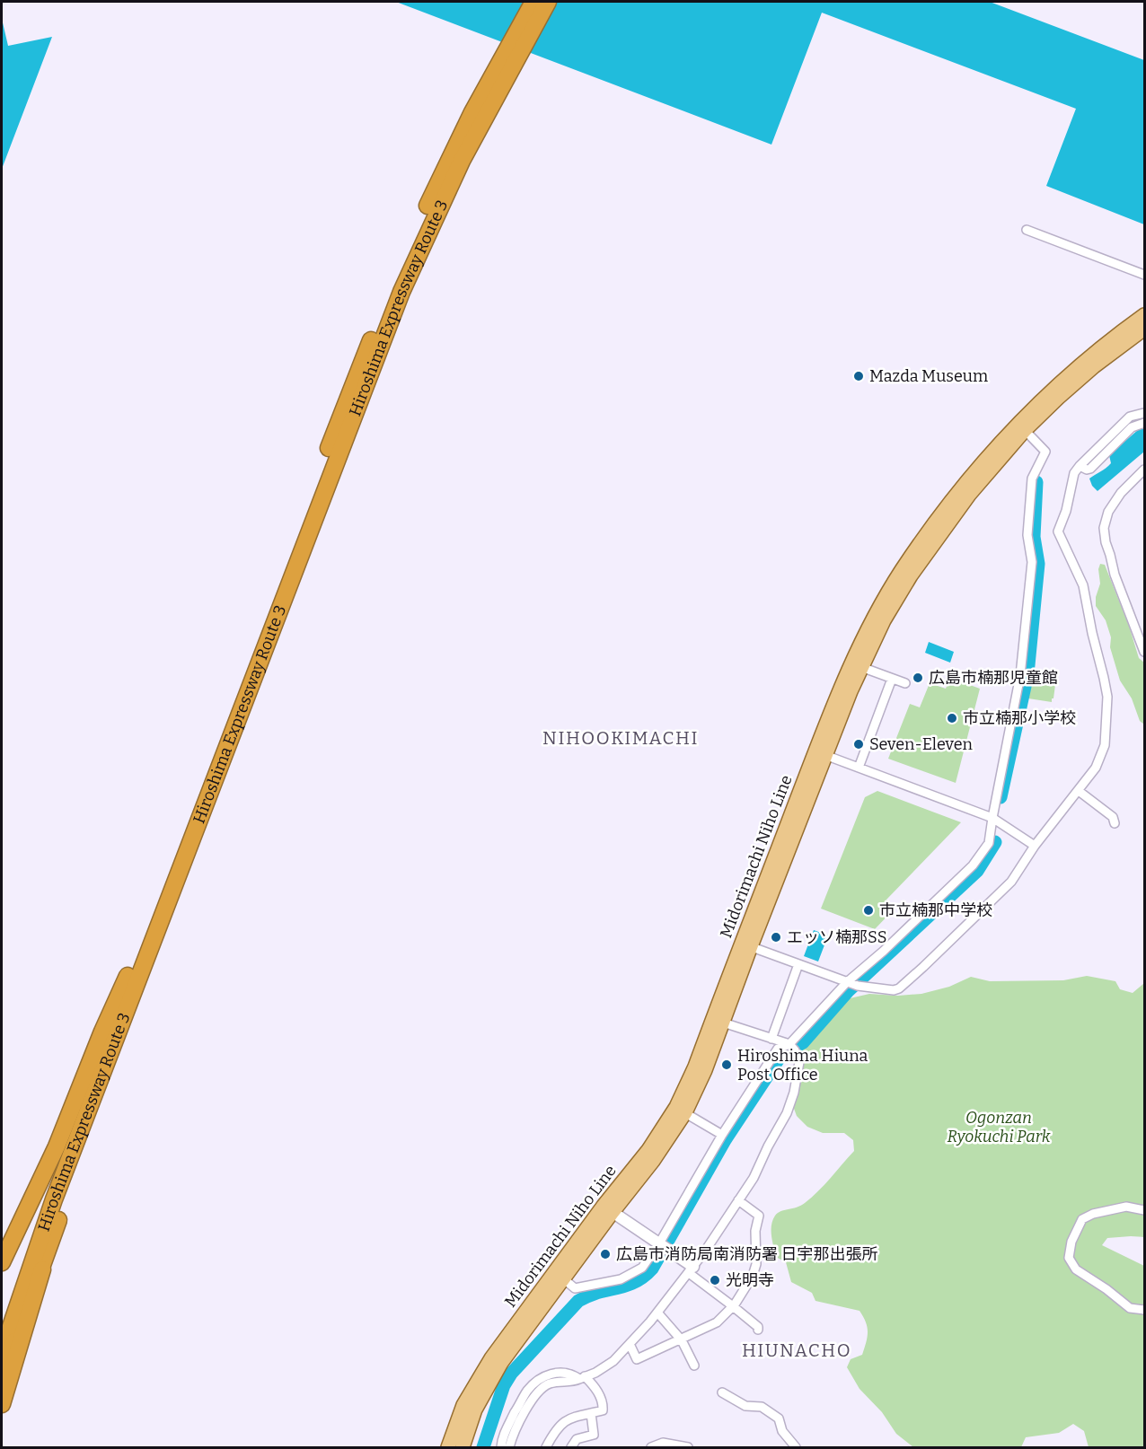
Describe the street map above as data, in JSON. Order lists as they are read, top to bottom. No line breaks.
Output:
{"streets":{"highway":["Hiroshima Expressway Route 3"],"main road":["Midorimachi Niho Line"]},"districts":["NIHOOKIMACHI","HIUNACHO"],"parks":["Ogonzan Ryokuchi Park"],"places":["Mazda Museum","広島市楠那児童館","市立楠那小学校","Seven-Eleven","市立楠那中学校","エッソ楠那SS","Hiroshima Hiuna Post Office","広島市消防局南消防署 日宇那出張所","光明寺"]}
